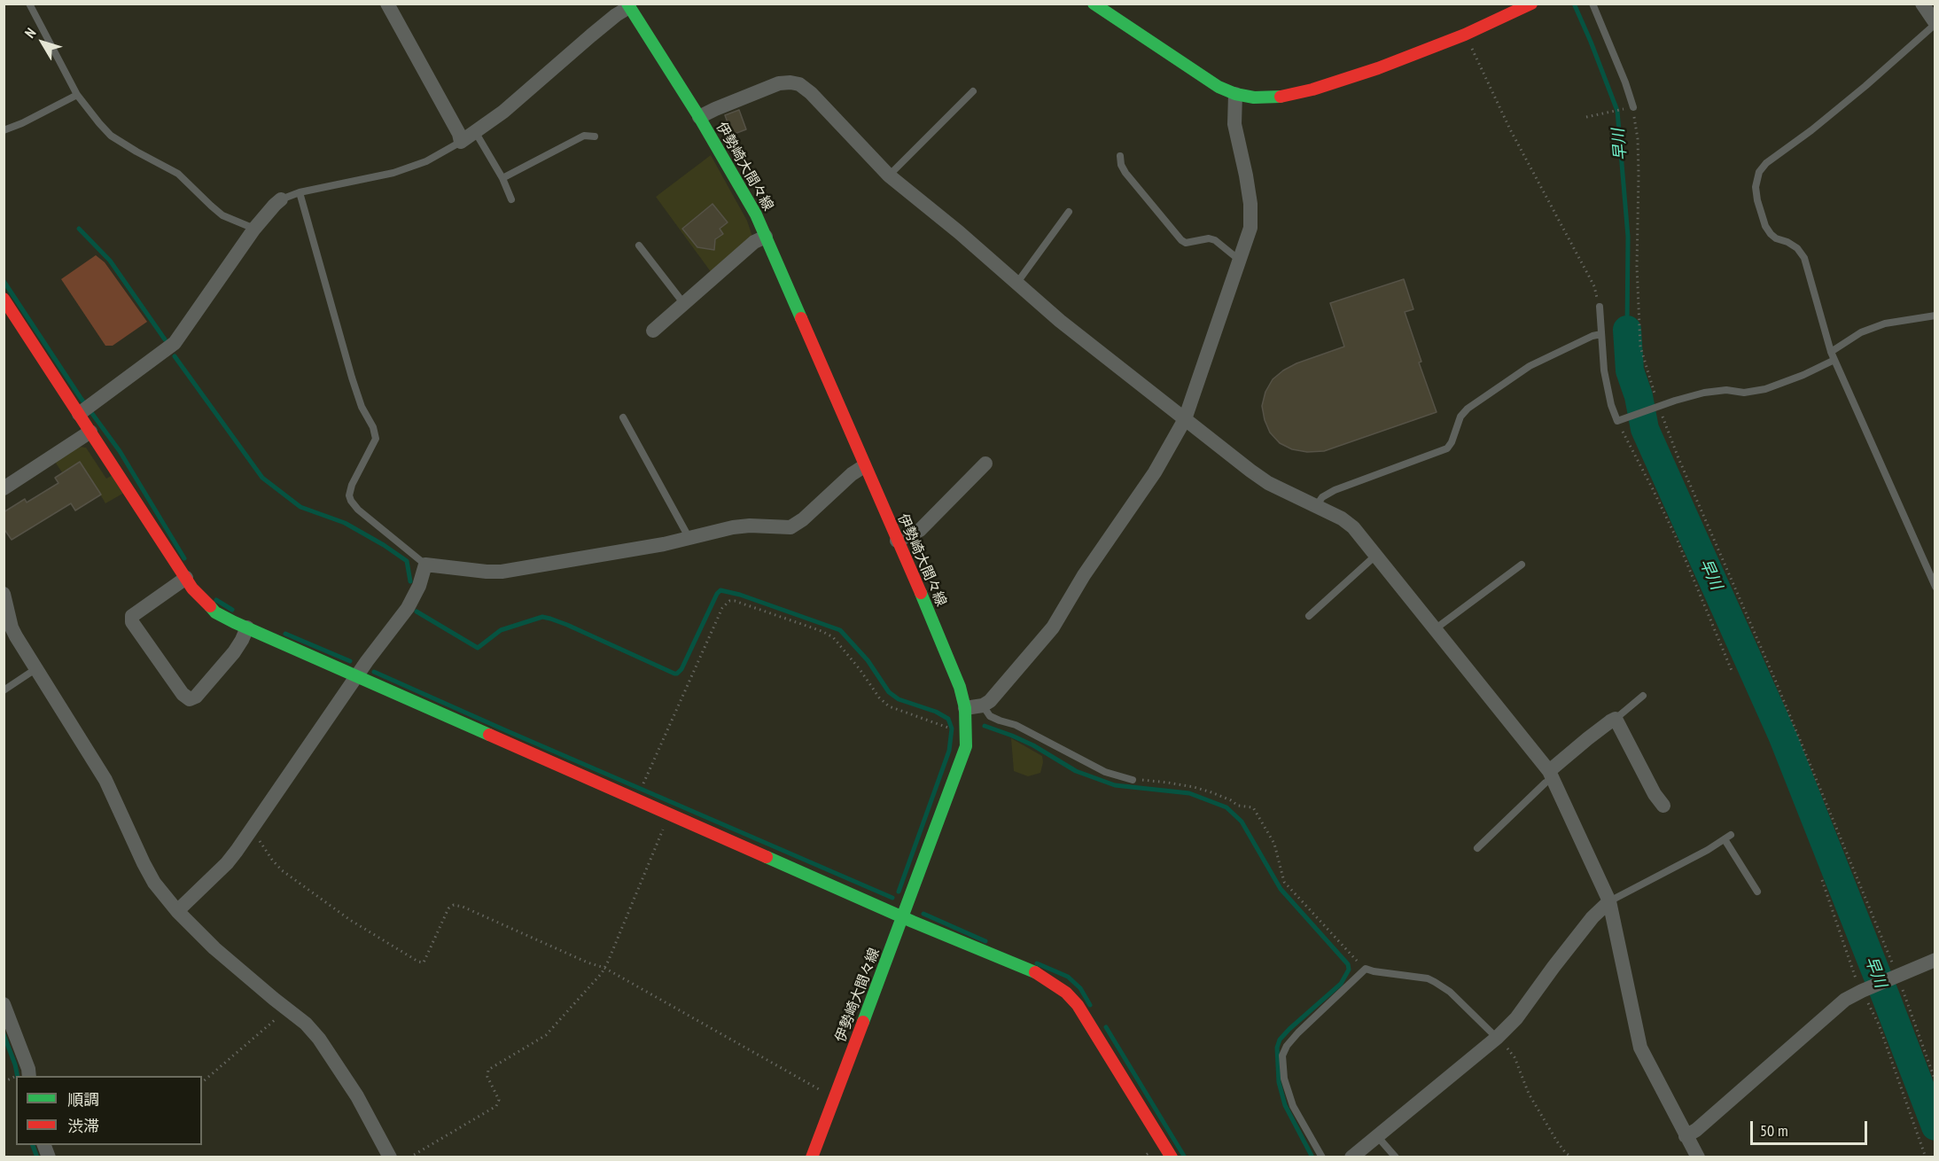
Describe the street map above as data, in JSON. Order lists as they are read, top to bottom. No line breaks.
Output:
{"streets":{"street":["伊勢崎大間々線"]},"water":["早川"],"legend":["順調","渋滞"],"scale_bar":"50 m","north":"top left"}
